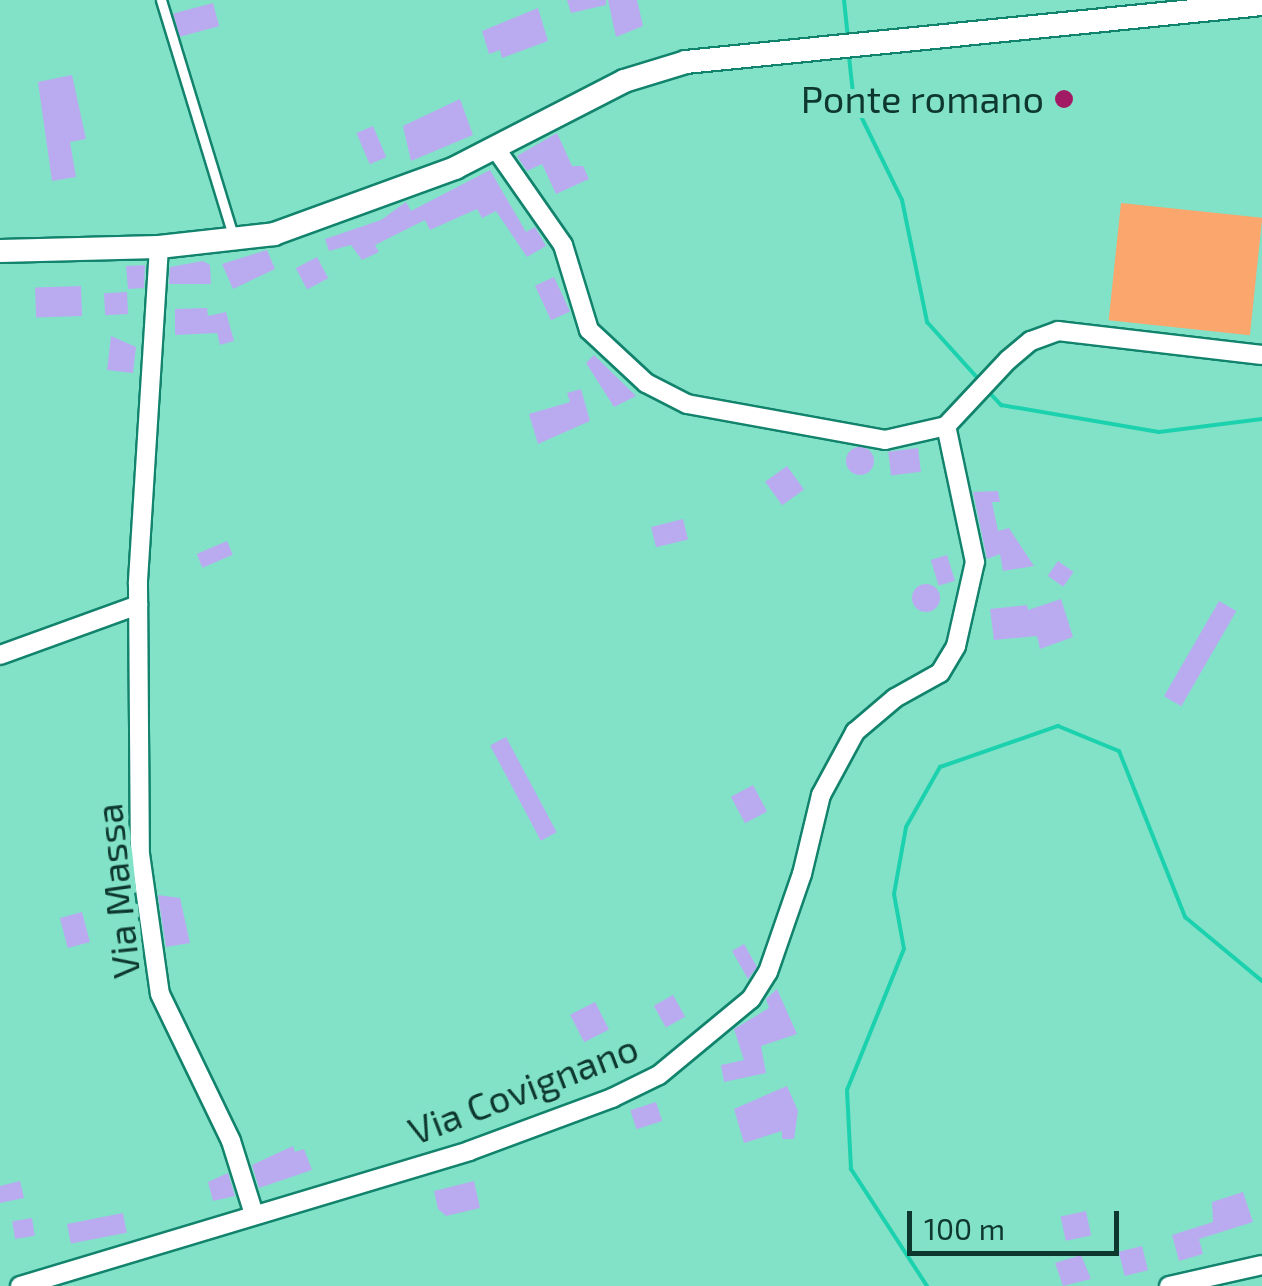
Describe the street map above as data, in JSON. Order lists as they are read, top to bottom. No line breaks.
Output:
{"streets":{"street":["Via Massa","Via Covignano"]},"crossings":[["Via Massa","Via Covignano"]],"places":["Ponte romano"],"scale_bar":"100 m"}
